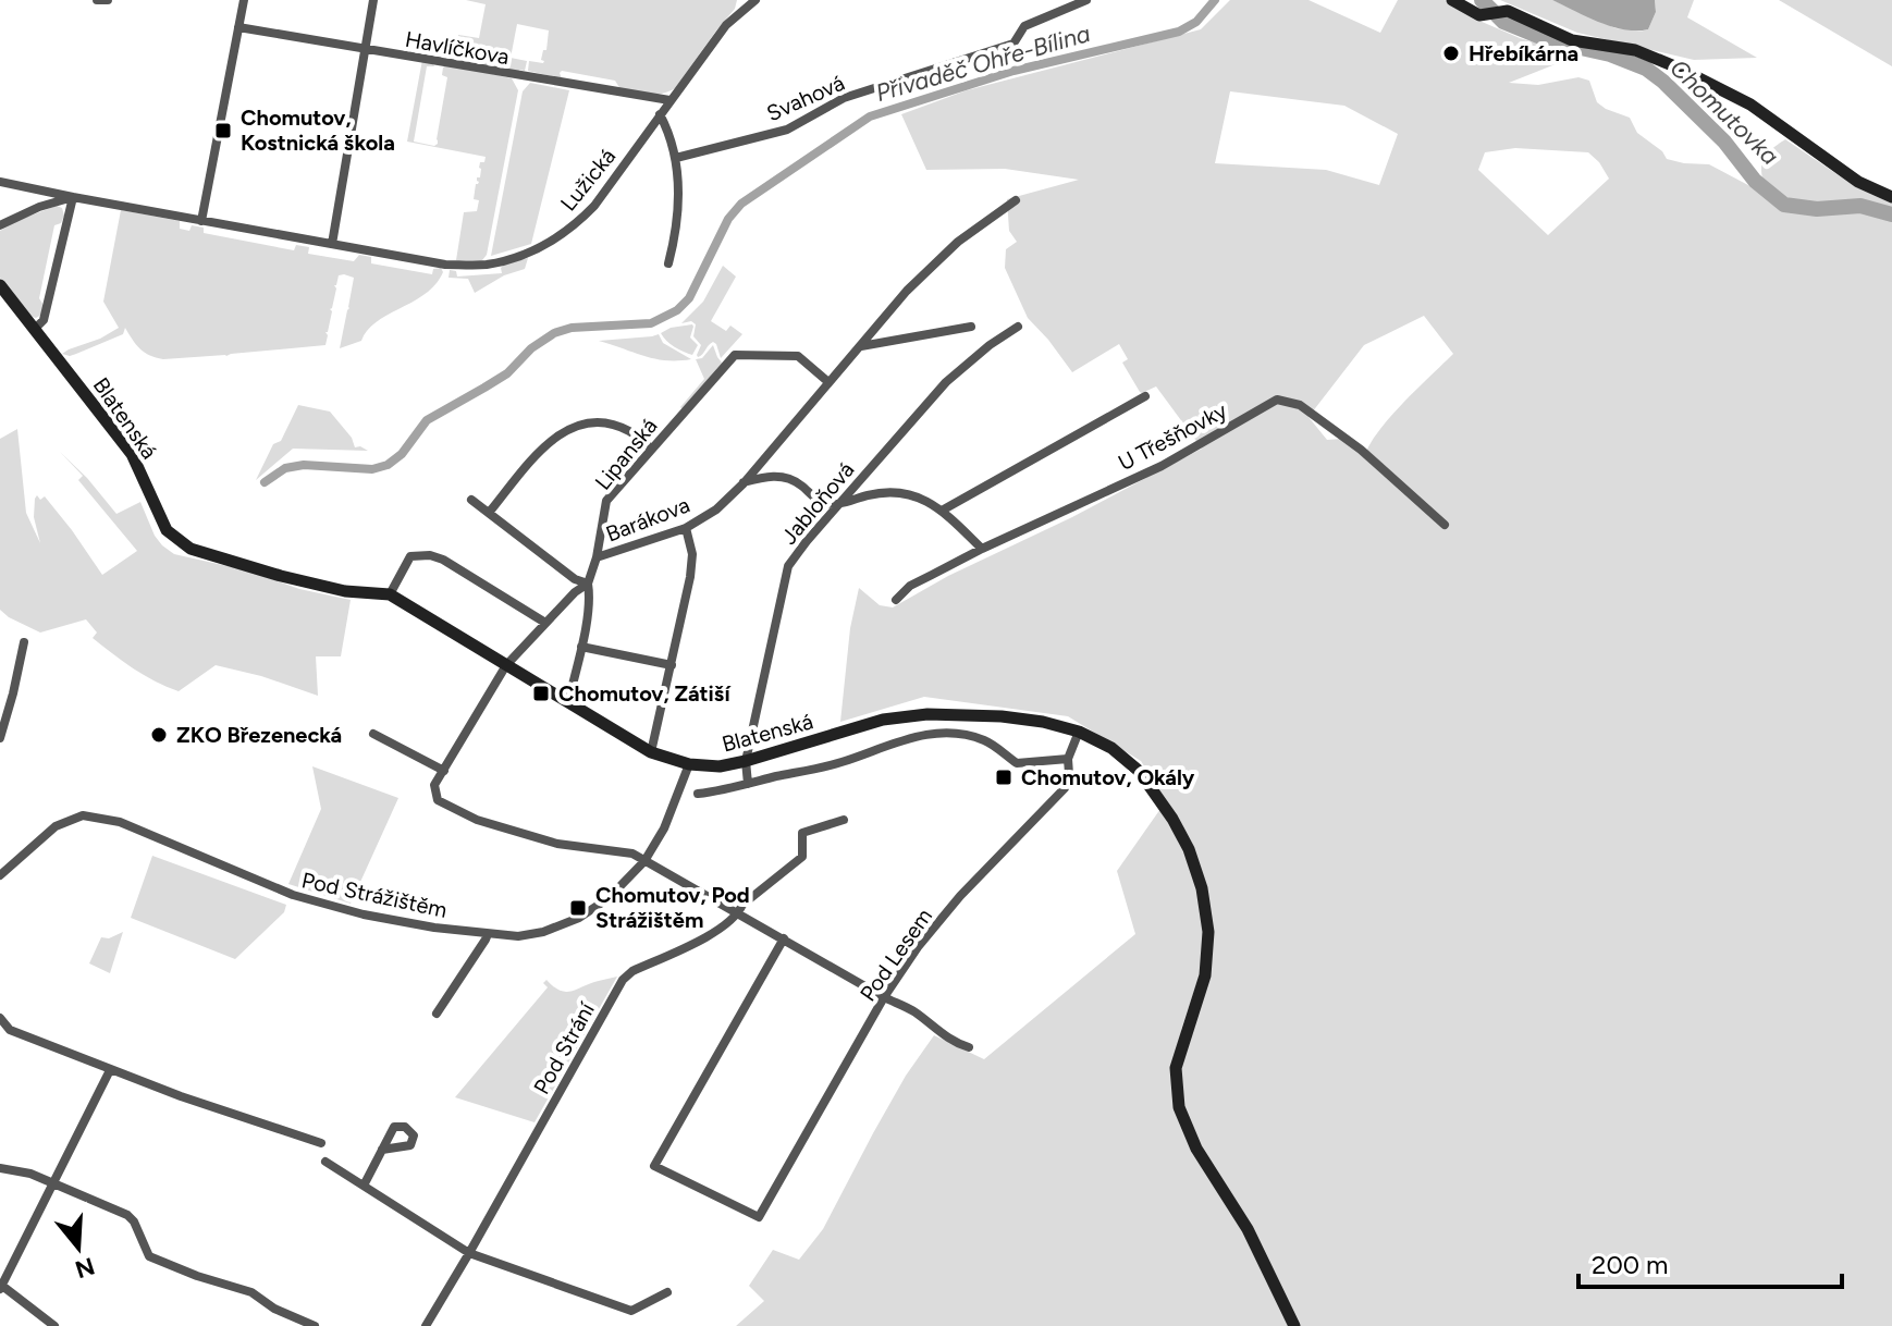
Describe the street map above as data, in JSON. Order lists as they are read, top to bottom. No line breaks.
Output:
{"streets":{"street":["Havlíčkova","Svahová","Lužická","Blatenská","U Třešňovky","Lipanská","Jabloňová","Barákova","Pod Strážištěm","Pod Lesem","Pod Strání"]},"crossings":[["Havlíčkova","Lužická"],["Blatenská","Lipanská"],["Blatenská","Jabloňová"],["Blatenská","Pod Strážištěm"],["Blatenská","Pod Lesem"],["Lipanská","Barákova"]],"water":["Přivaděč Ohře-Bílina","Chomutovka"],"places":{"other":["Hřebíkárna","ZKO Březenecká"],"transit":["Chomutov, Kostnická škola","Chomutov, Zátiší","Chomutov, Okály","Chomutov, Pod Strážištěm"]},"scale_bar":"200 m","north":"bottom"}
